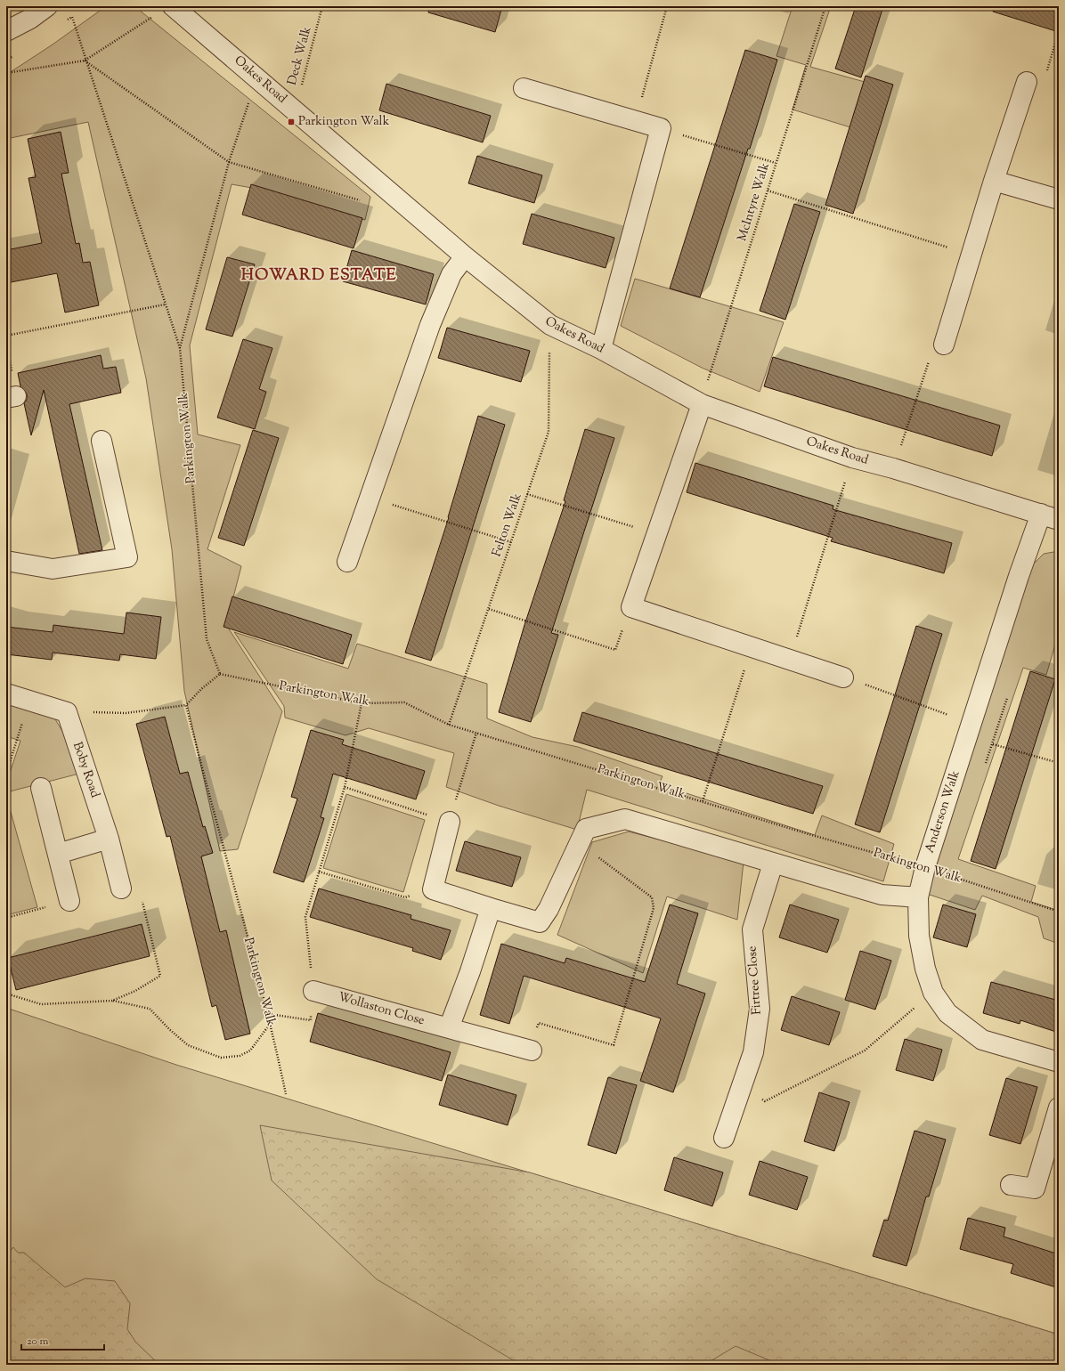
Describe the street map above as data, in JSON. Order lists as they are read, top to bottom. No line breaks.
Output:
{"streets":{"street":["Oakes Road","Boby Road","Anderson Walk","Firtree Close","Wollaston Close"],"path":["Deck Walk","McIntyre Walk","Parkington Walk","Felton Walk"]},"crossings":[["Deck Walk","Oakes Road"],["Oakes Road","McIntyre Walk"],["Oakes Road","Parkington Walk"],["Oakes Road","Felton Walk"],["Oakes Road","Anderson Walk"],["Parkington Walk","Felton Walk"],["Parkington Walk","Anderson Walk"]],"districts":["HOWARD ESTATE"],"places":{"transit":["Parkington Walk"]},"scale_bar":"20 m"}
